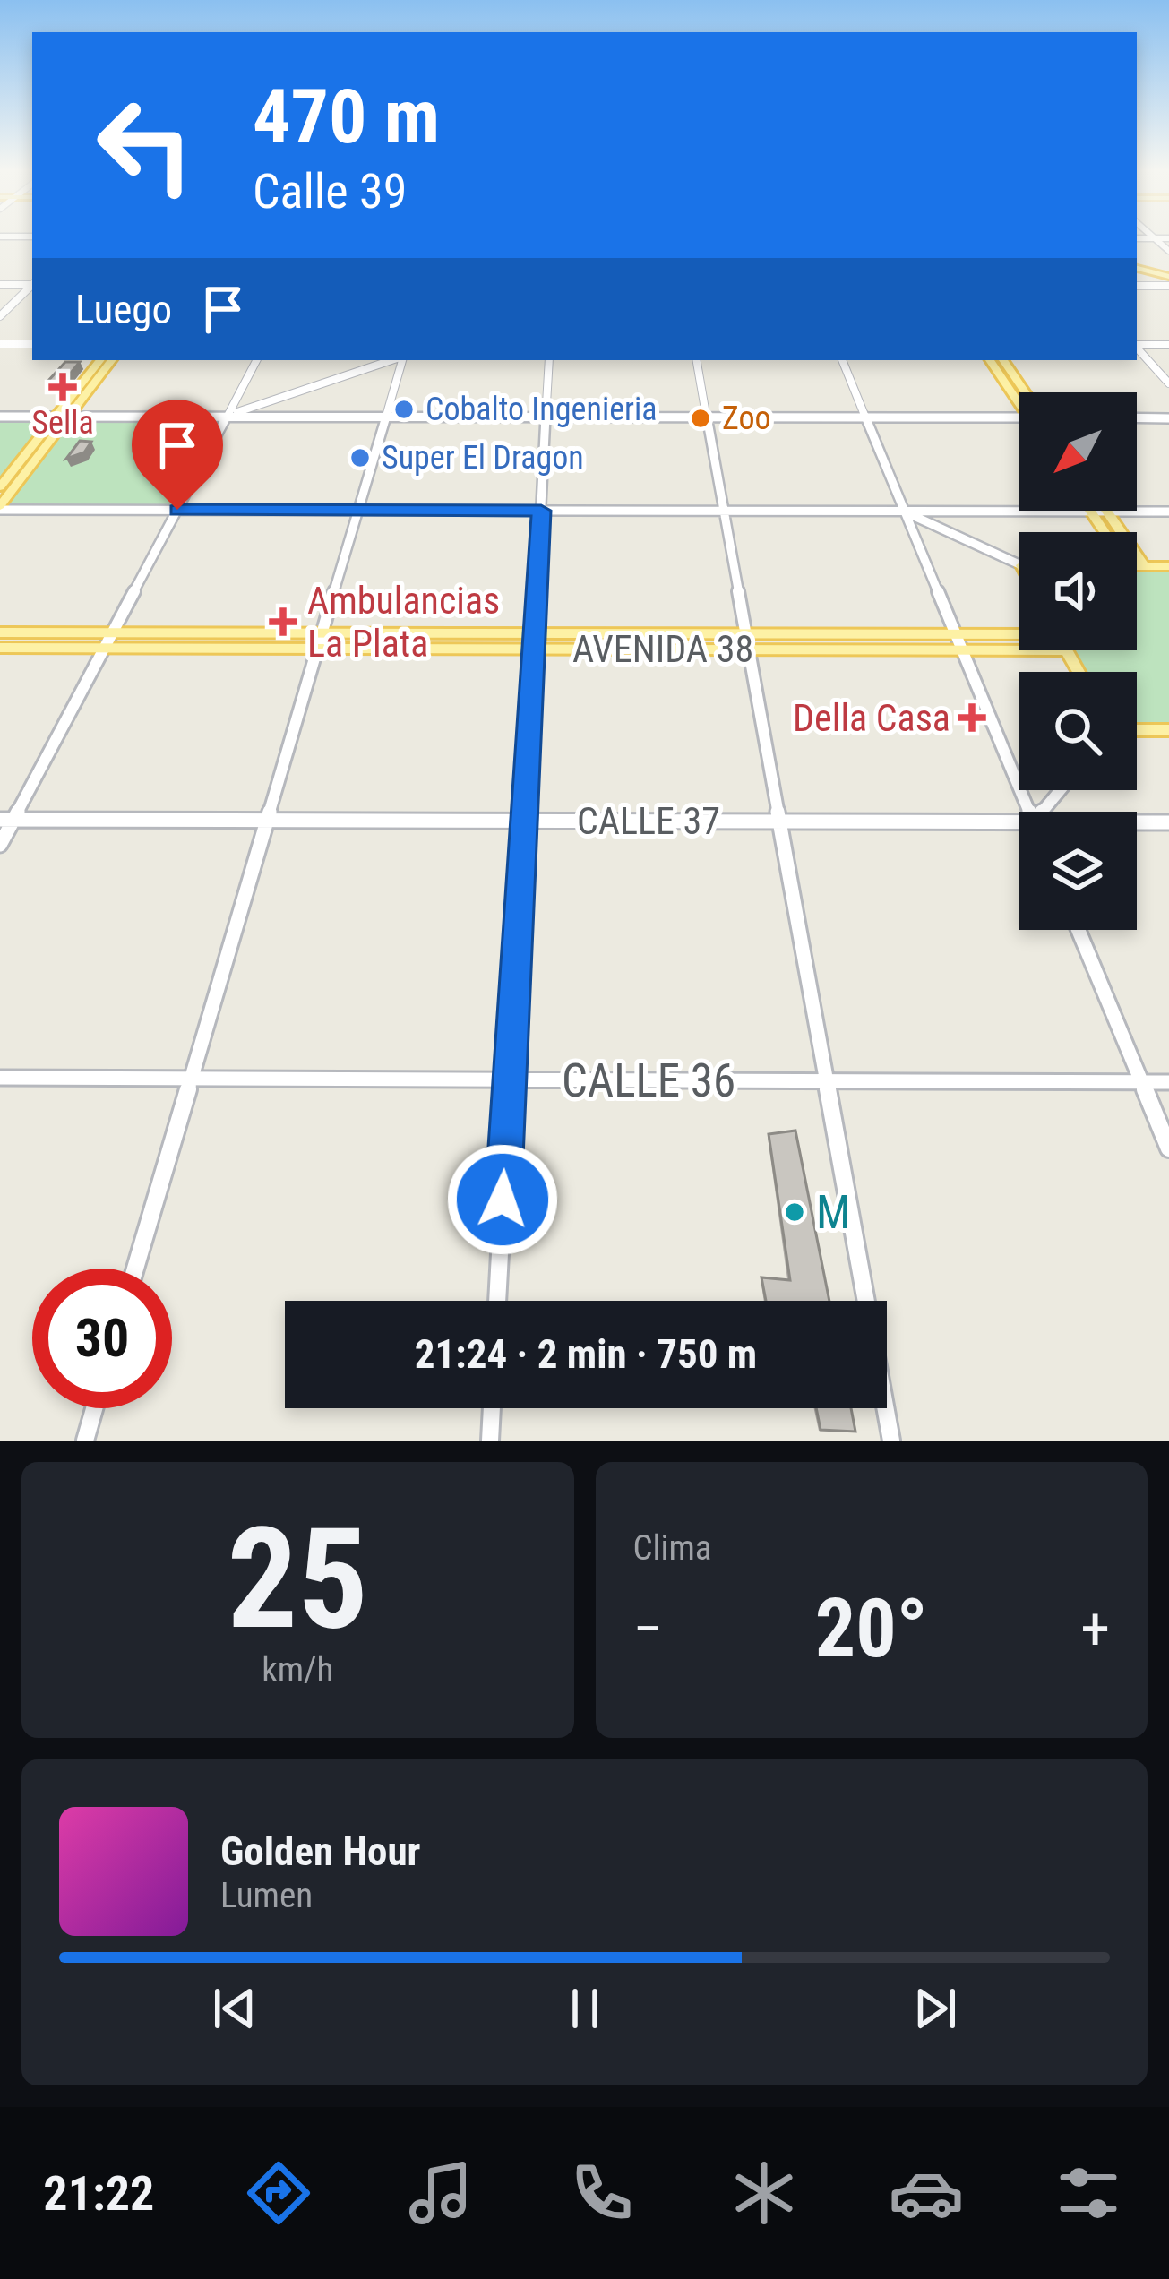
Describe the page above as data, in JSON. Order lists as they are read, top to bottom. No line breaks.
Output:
{"streets":{"main road":["AVENIDA 38"],"street":["CALLE 37","CALLE 36"]},"places":{"health":["Sella","Ambulancias La Plata","Della Casa"],"other":["Cobalto Ingenieria","Zoo","Super El Dragon","M"]},"north":"bottom left","page":{"turn":["470 m","Calle 39"],"then":"Luego","limit":"30","trip":"21:24 · 2 min · 750 m","tile":[["25","km/h"],"Clima"],"heat":["−","20°","+"],"song":["Golden Hour","Lumen"],"tabs":"21:22"}}
